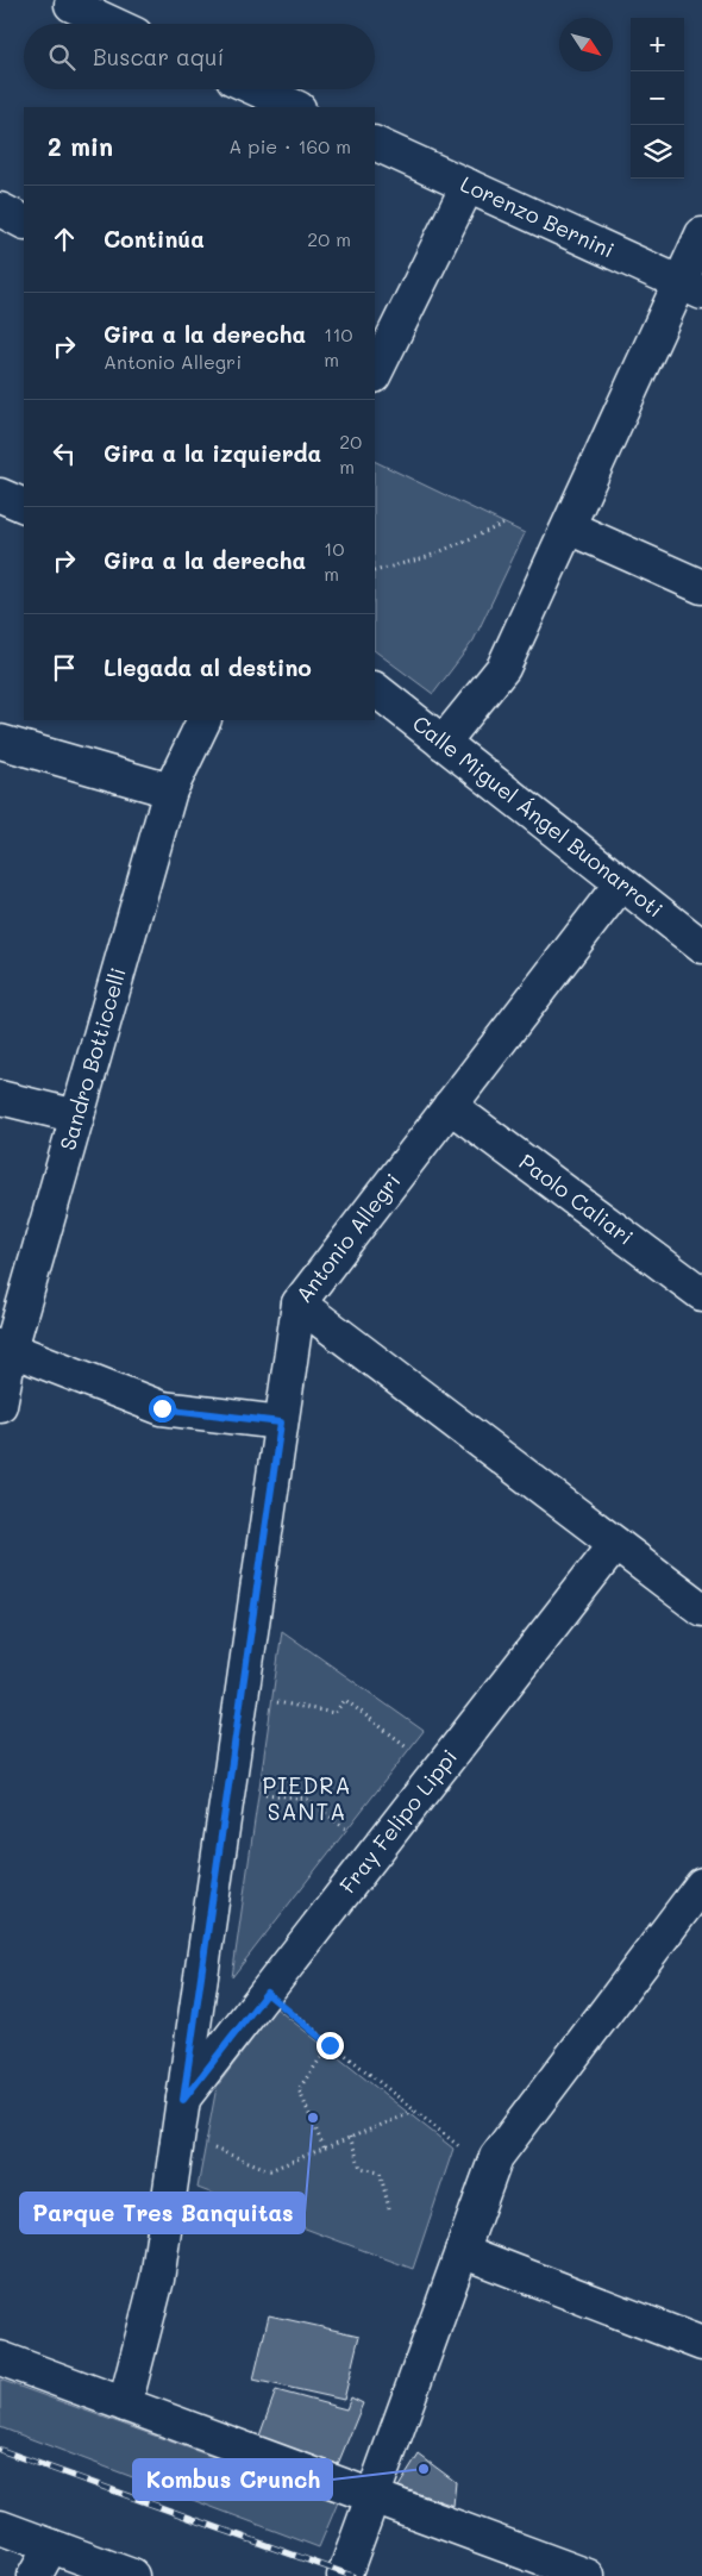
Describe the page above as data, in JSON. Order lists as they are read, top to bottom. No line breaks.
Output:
{"streets":{"street":["Lorenzo Bernini","Calle Miguel Ángel Buonarroti","Sandro Botticcelli","Paolo Caliari","Antonio Allegri","Fray Felipo Lippi"]},"crossings":[["Calle Miguel Ángel Buonarroti","Antonio Allegri"],["Paolo Caliari","Antonio Allegri"],["Antonio Allegri","Fray Felipo Lippi"]],"districts":["PIEDRA SANTA"],"places":["Parque Tres Banquitas","Kombus Crunch"],"north":"bottom right","page":{"map_buttons":["+","−"],"search":"Buscar aquí","heading":["2 min","A pie · 160 m"],"list":[["Continúa","20 m"],["Gira a la derecha","Antonio Allegri","110 m"],["Gira a la izquierda","20 m"],["Gira a la derecha","10 m"],"Llegada al destino"]}}
